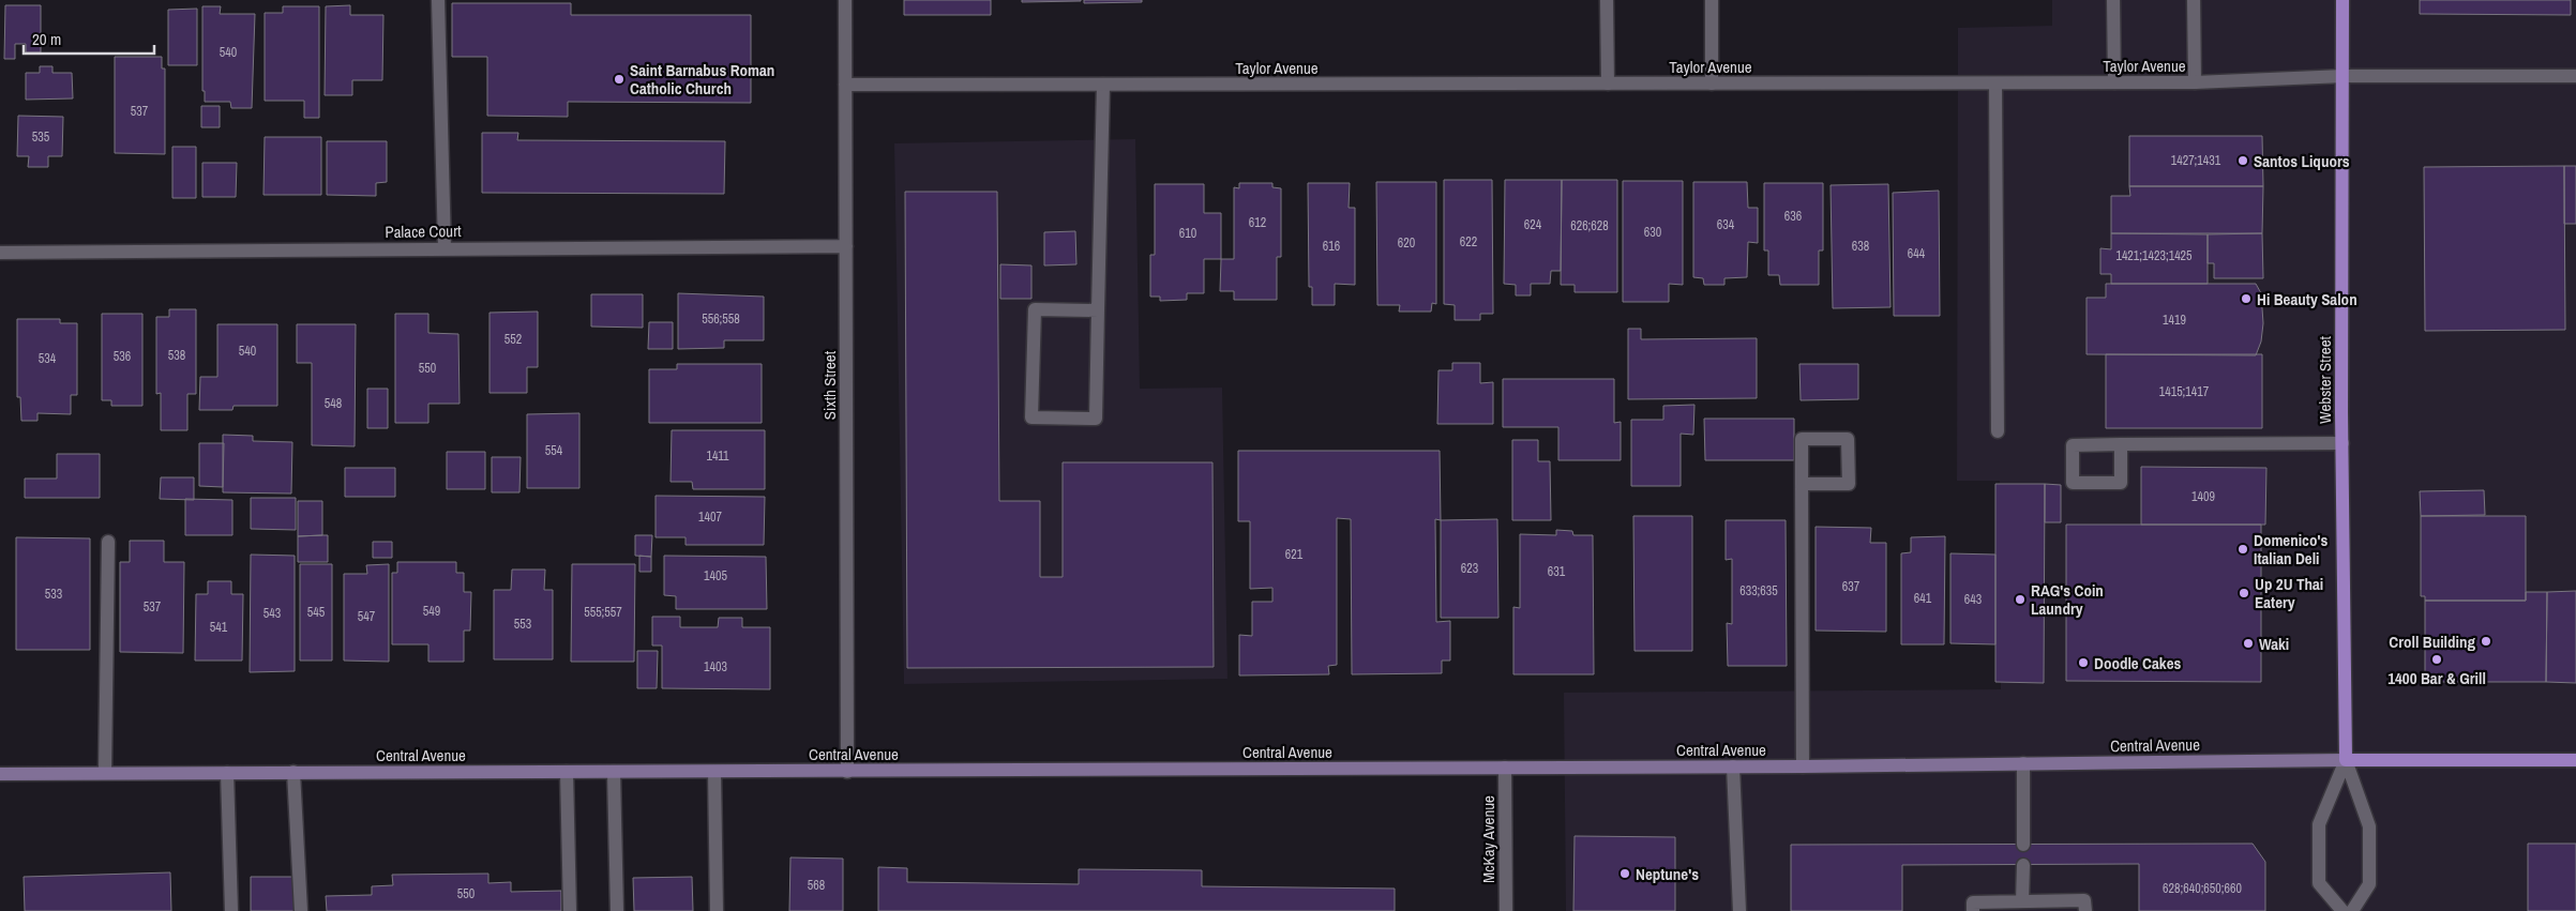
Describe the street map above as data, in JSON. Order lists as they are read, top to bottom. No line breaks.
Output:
{"streets":{"main road":["Webster Street","Central Avenue"],"street":["Taylor Avenue","Palace Court","Sixth Street","McKay Avenue"]},"crossings":[["Taylor Avenue","Webster Street"],["Taylor Avenue","Sixth Street"],["Palace Court","Sixth Street"],["Webster Street","Central Avenue"],["Sixth Street","Central Avenue"],["Central Avenue","McKay Avenue"]],"places":["Saint Barnabus Roman Catholic Church","Santos Liquors","Hi Beauty Salon","Domenico's Italian Deli","Up 2U Thai Eatery","RAG's Coin Laundry","Croll Building","Waki","1400 Bar & Grill","Doodle Cakes","Neptune's"],"house_numbers":["540","537","535","1427;1431","636","612","624","634","626;628","630","610","622","620","616","638","644","1421;1423;1425","556;558","1419","552","540","538","536","534","550","1415;1417","548","554","1411","1409","1407","621","623","631","1405","637","633;635","533","641","643","537","549","545","555;557","543","547","553","541","1403","568","628;640;650;660","550"],"scale_bar":"20 m"}
